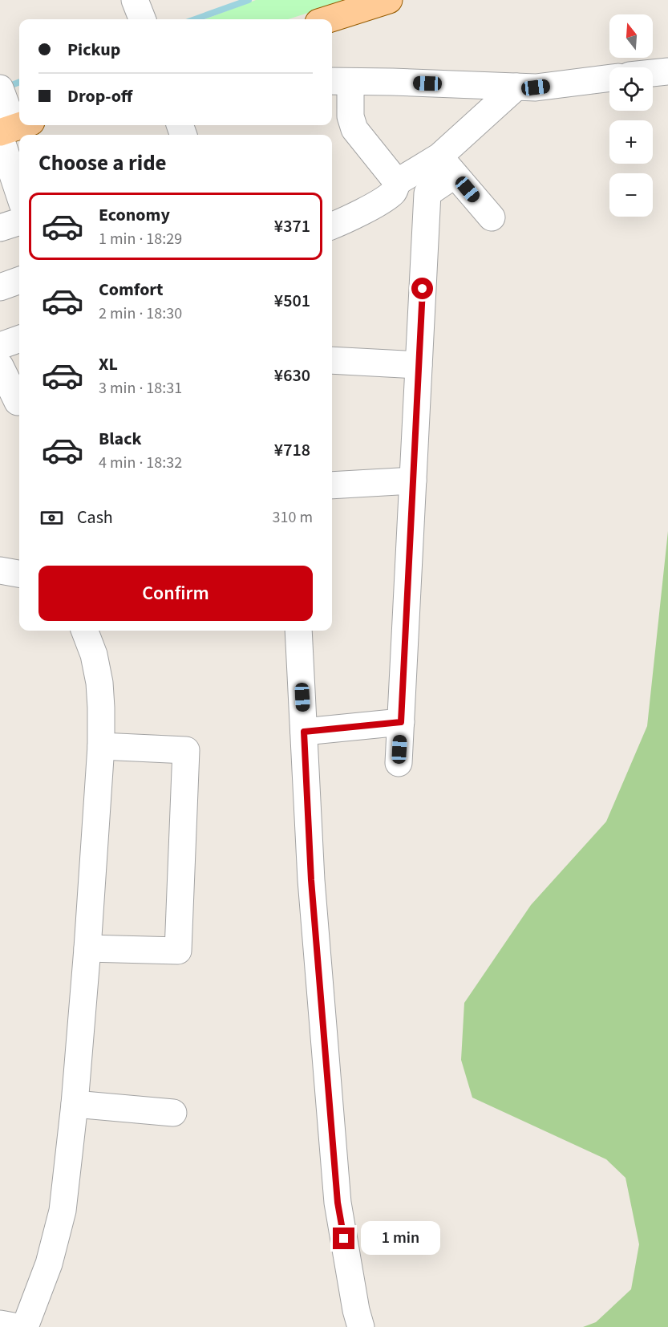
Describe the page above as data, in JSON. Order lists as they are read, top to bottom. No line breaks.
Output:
{"north":"top","page":{"map_buttons":["+","−"],"banner":["Pickup","Drop-off"],"heading":"Choose a ride","list":[{"name":"Economy","note":"1 min · 18:29","value":"¥371"},{"name":"Comfort","note":"2 min · 18:30","value":"¥501"},{"name":"XL","note":"3 min · 18:31","value":"¥630"},{"name":"Black","note":"4 min · 18:32","value":"¥718"}],"pay":["Cash","310 m"],"buttons":"Confirm","bubble":"1 min"}}
